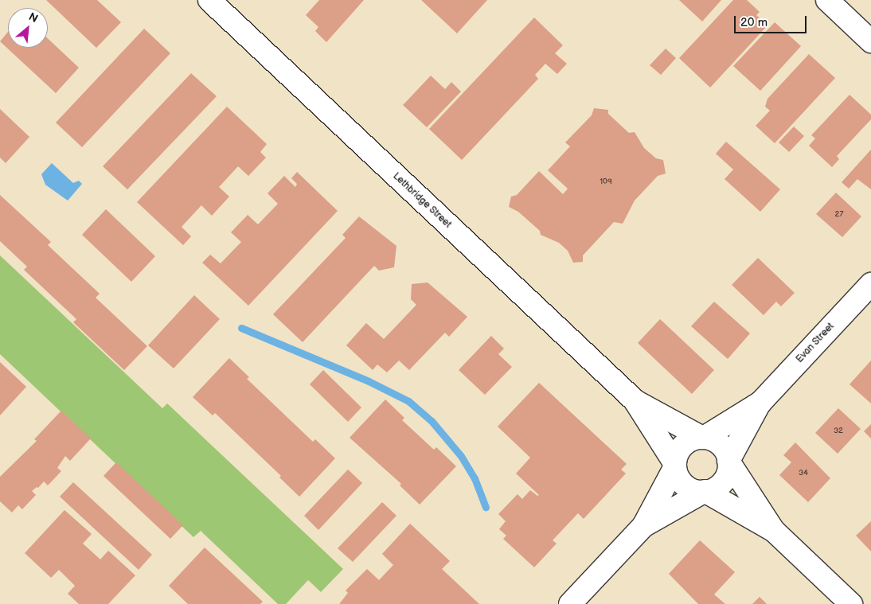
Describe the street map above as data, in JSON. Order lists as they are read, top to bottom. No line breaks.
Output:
{"streets":{"street":["Lethbridge Street","Evan Street"]},"crossings":[["Lethbridge Street","Evan Street"]],"house_numbers":["109","27","32","34"],"scale_bar":"20 m","north":"top right"}
